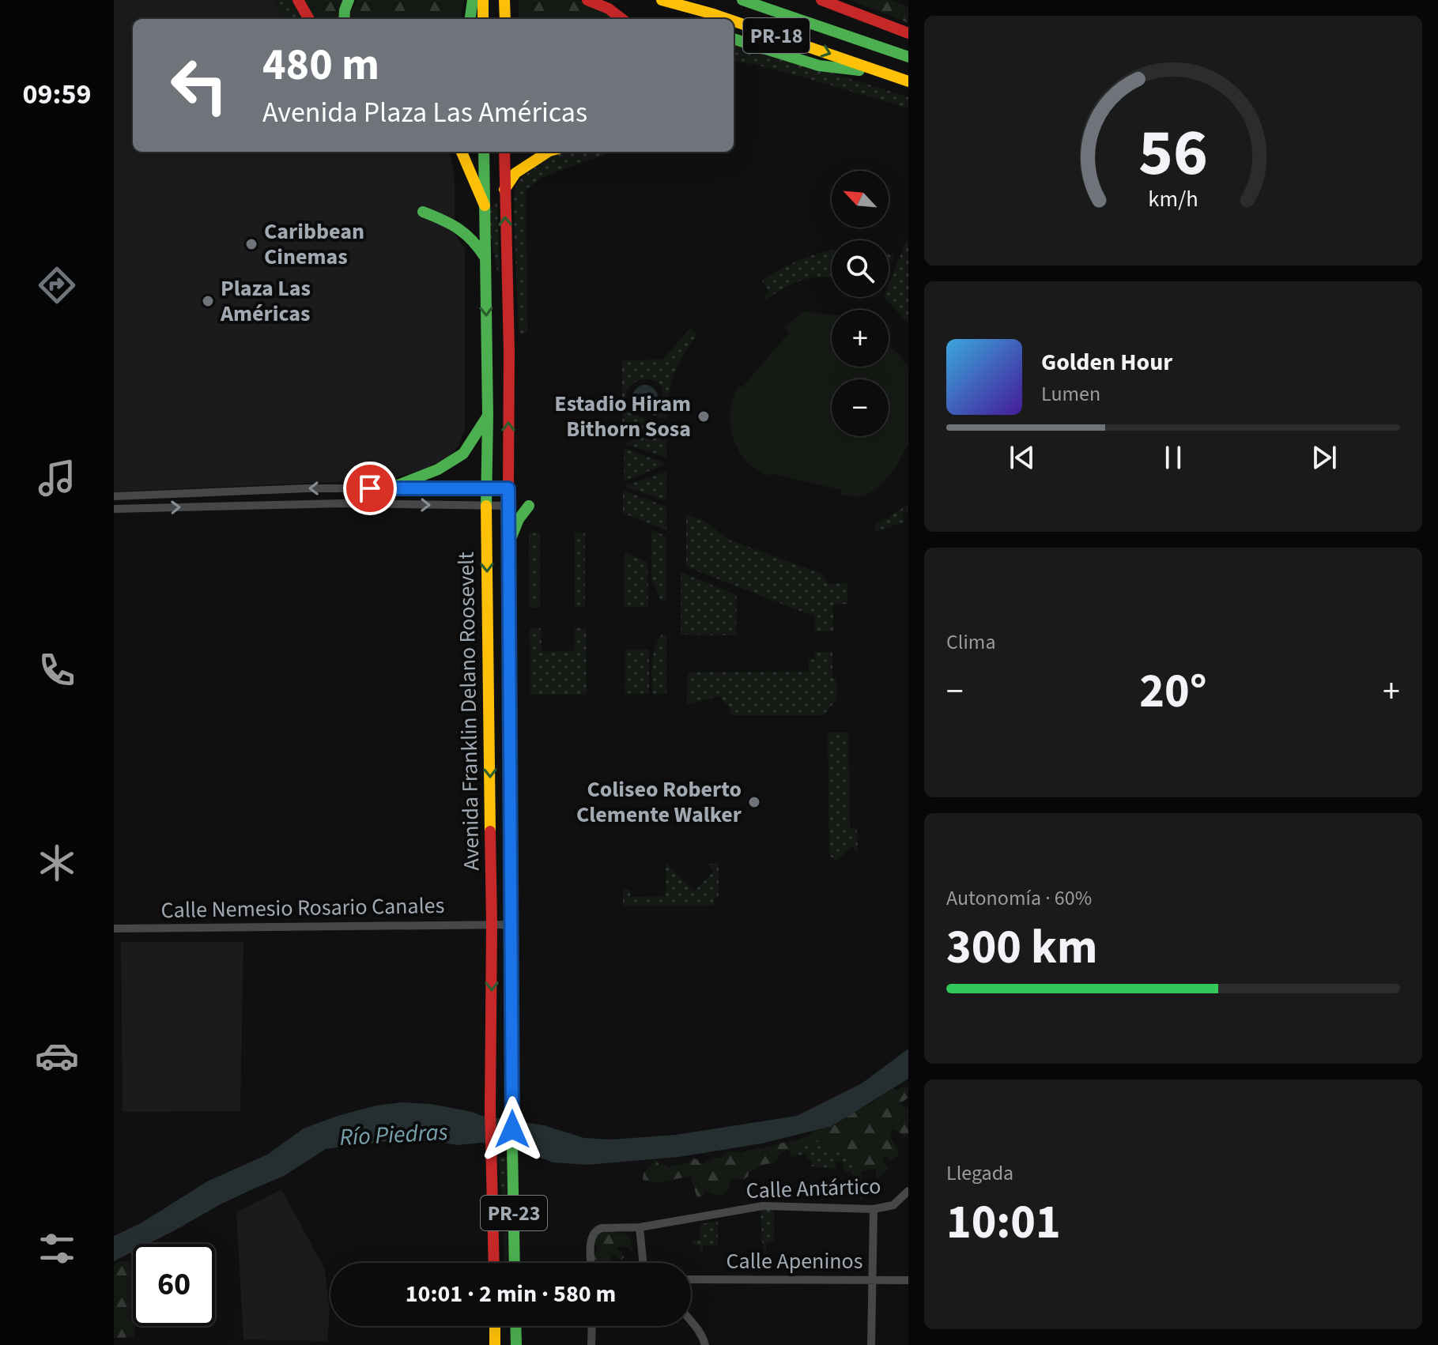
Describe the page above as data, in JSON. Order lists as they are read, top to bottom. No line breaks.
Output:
{"streets":{"main road":["PR-18","Avenida Franklin Delano Roosevelt","PR-23"],"street":["Calle Nemesio Rosario Canales","Calle Antártico","Calle Apeninos"]},"crossings":[["Avenida Franklin Delano Roosevelt","Calle Nemesio Rosario Canales"]],"water":["Río Piedras"],"places":["Caribbean Cinemas","Plaza Las Américas","Estadio Hiram Bithorn Sosa","Coliseo Roberto Clemente Walker"],"north":"top left","page":{"tabs":"09:59","turn":["480 m","Avenida Plaza Las Américas"],"map_buttons":["+","−"],"song":["Golden Hour","Lumen"],"tile":["Clima",["Autonomía · 60%","300 km"],["Llegada","10:01"]],"heat":["−","20°","+"],"limit":"60","trip":"10:01 · 2 min · 580 m","gauge":["56","km/h"]}}
